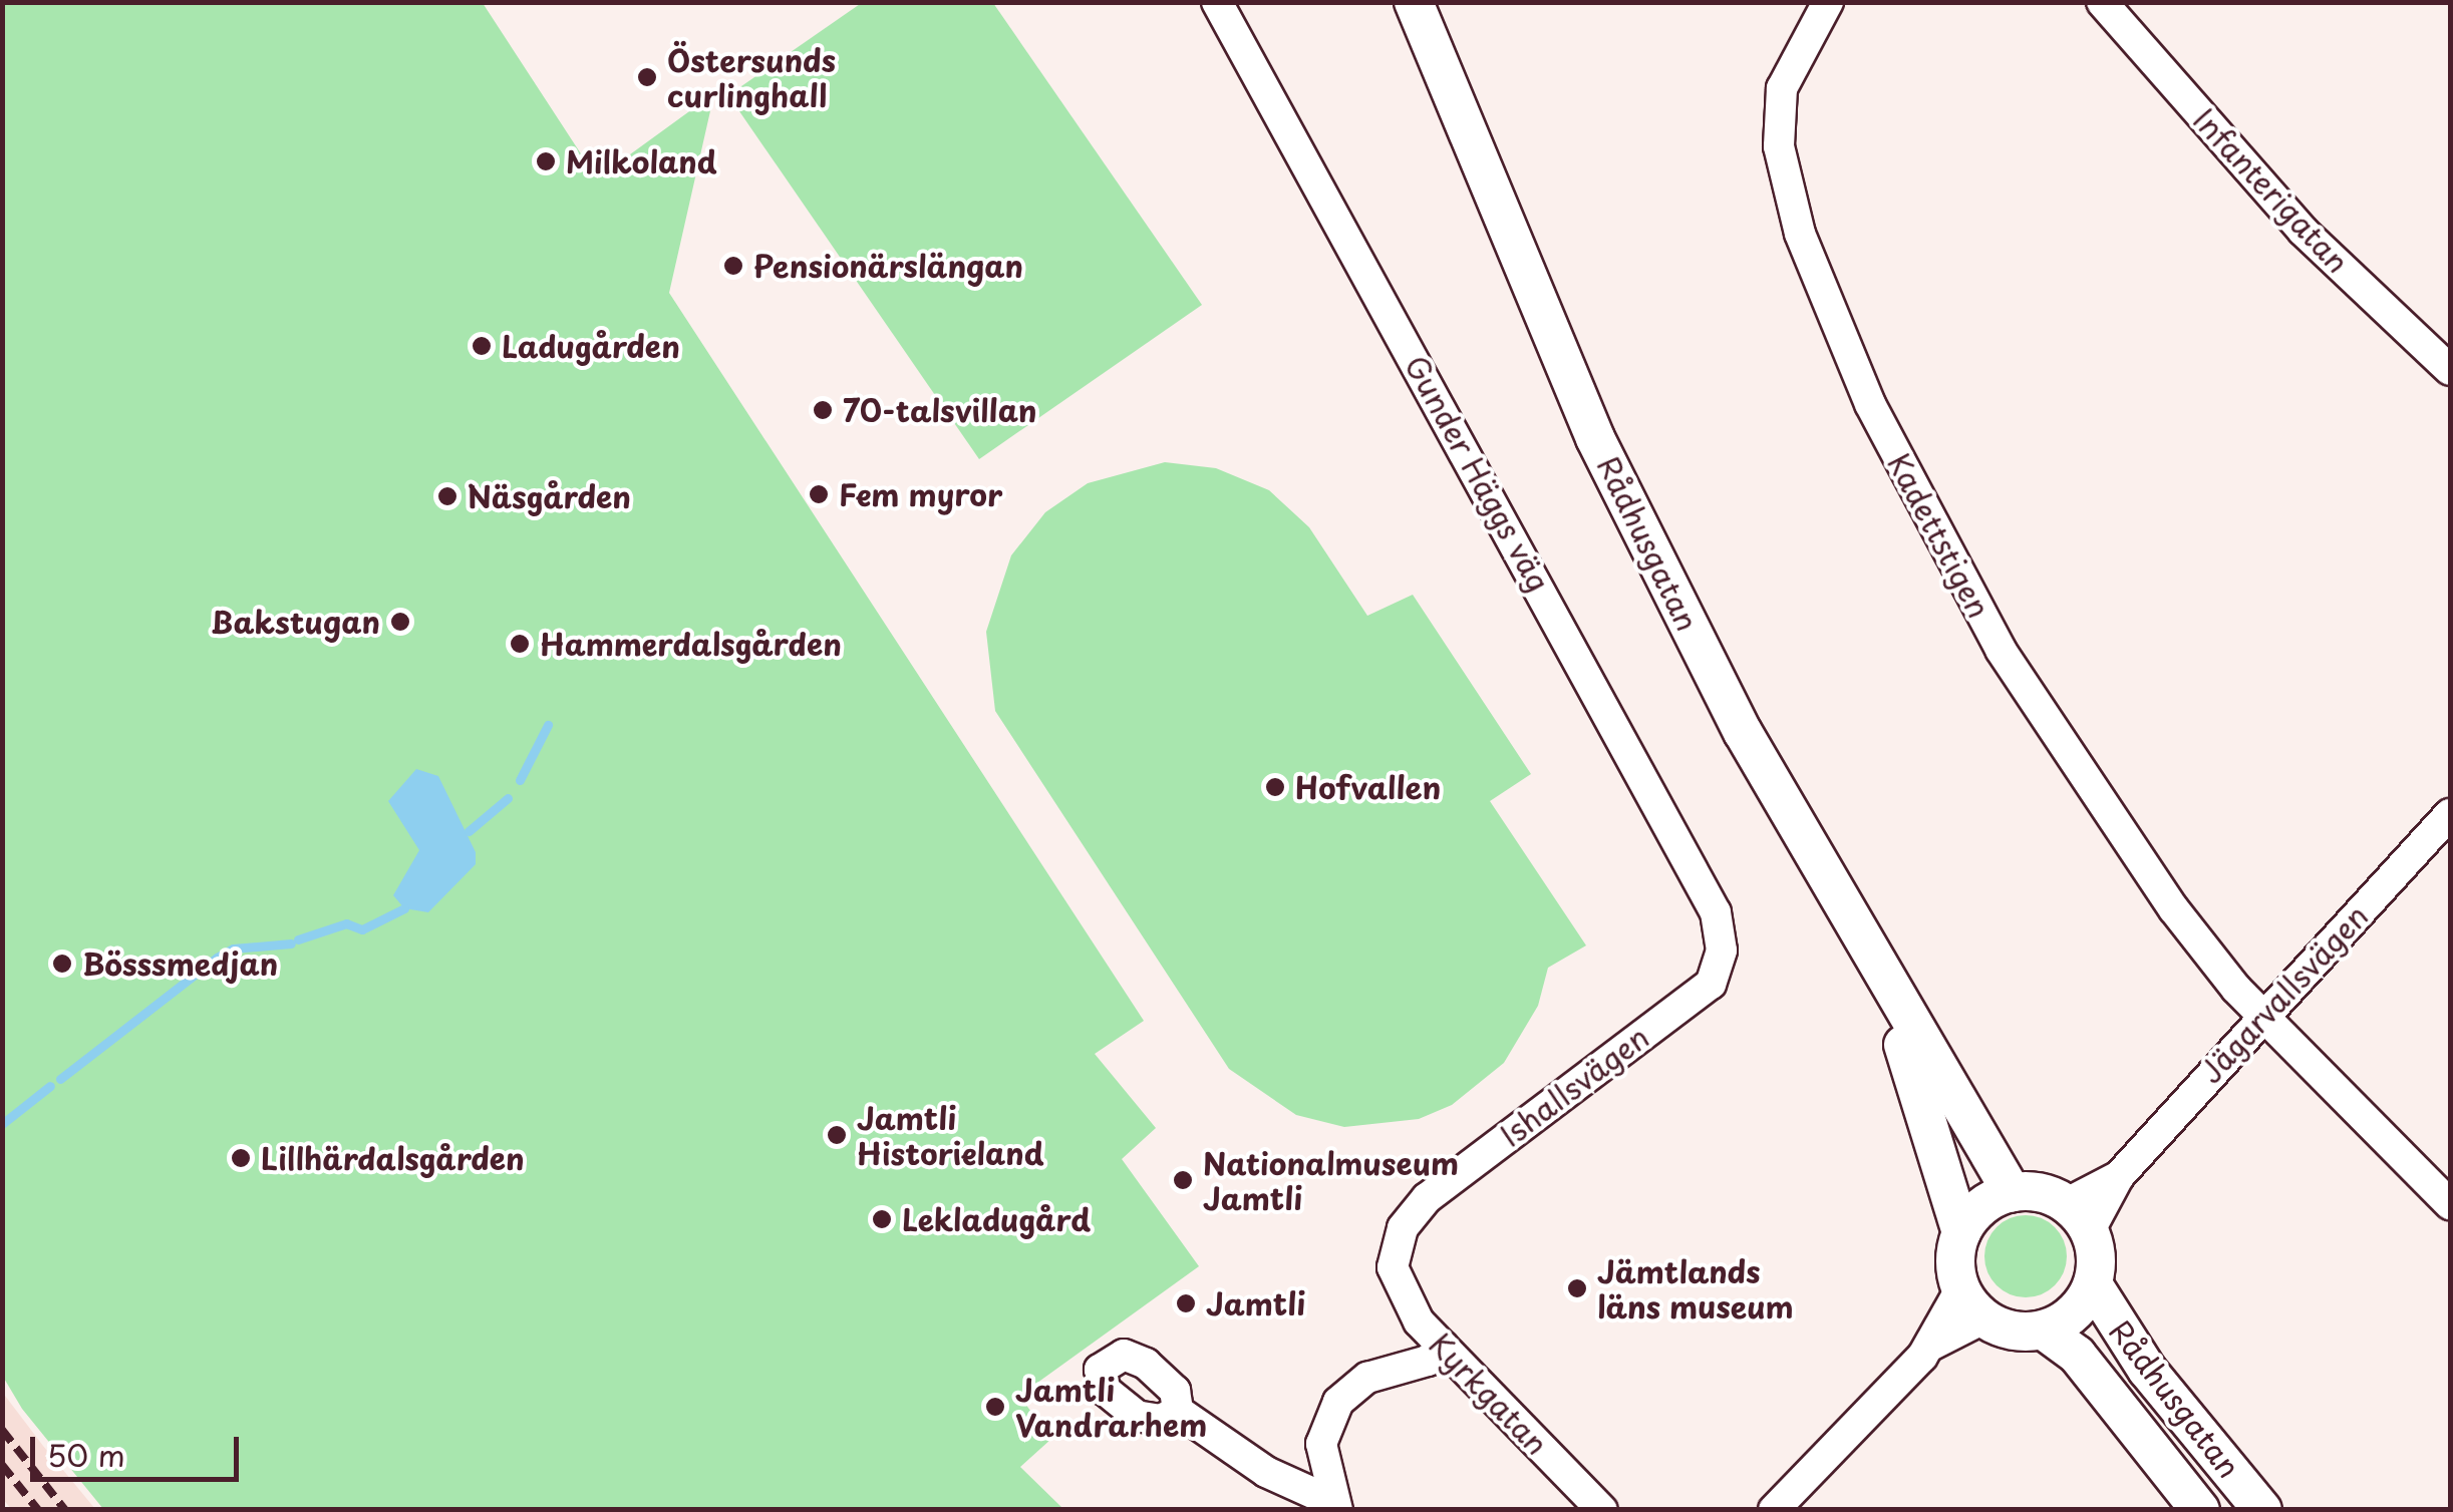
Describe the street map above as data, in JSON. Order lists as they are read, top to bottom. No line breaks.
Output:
{"streets":{"main road":["Rådhusgatan"],"street":["Infanterigatan","Gunder Häggs väg","Kadettstigen","Jägarvallsvägen","Ishallsvägen","Kyrkgatan"]},"crossings":[["Gunder Häggs väg","Ishallsvägen"],["Kadettstigen","Jägarvallsvägen"],["Rådhusgatan","Jägarvallsvägen"],["Ishallsvägen","Kyrkgatan"]],"places":["Östersunds curlinghall","Milkoland","Pensionärslängan","Ladugården","70-talsvillan","Fem myror","Näsgården","Bakstugan","Hammerdalsgården","Hofvallen","Bösssmedjan","Jamtli Historieland","Lillhärdalsgården","Nationalmuseum Jamtli","Lekladugård","Jämtlands läns museum","Jamtli","Jamtli Vandrarhem"],"scale_bar":"50 m"}
